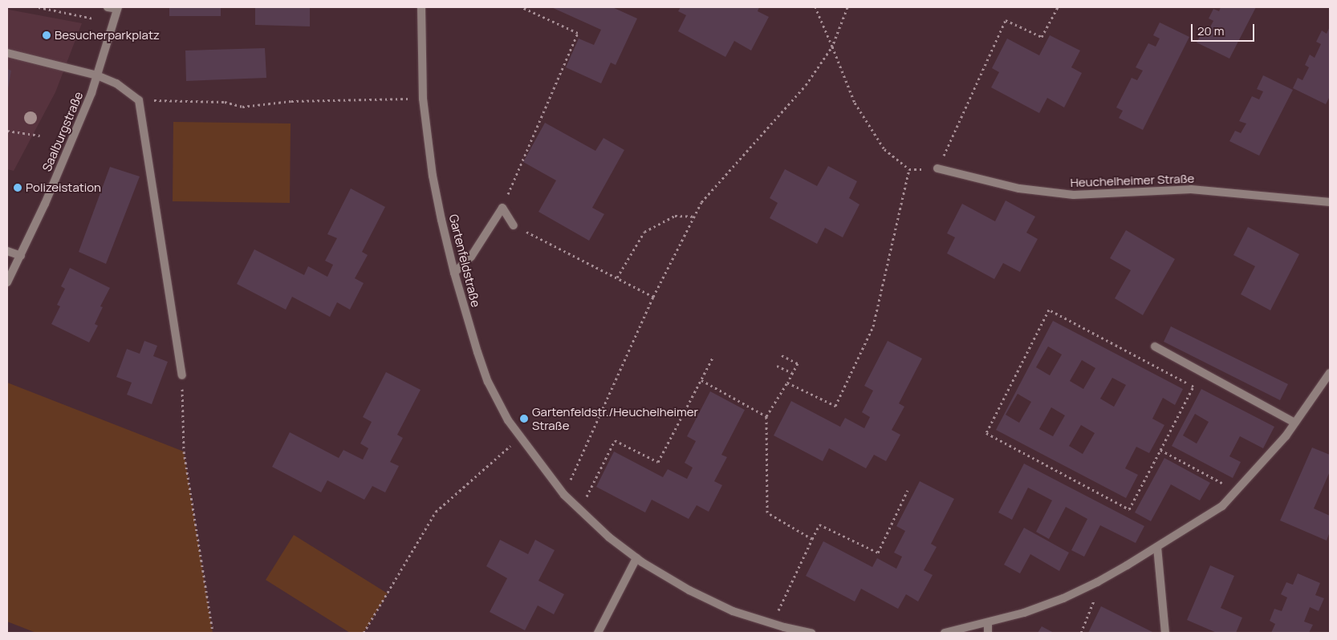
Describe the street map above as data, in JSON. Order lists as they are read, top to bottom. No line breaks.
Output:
{"streets":{"street":["Saalburgstraße","Heuchelheimer Straße","Gartenfeldstraße"]},"places":["Besucherparkplatz","Polizeistation","Gartenfeldstr./Heuchelheimer Straße"],"scale_bar":"20 m"}
